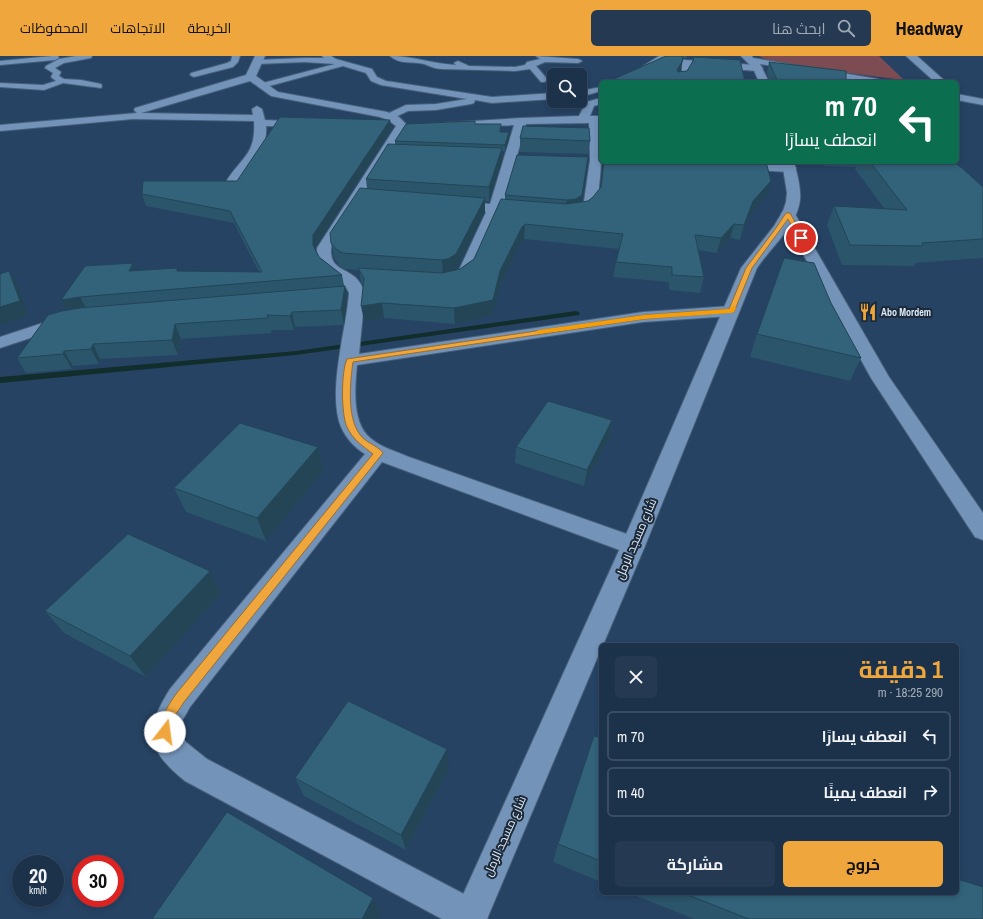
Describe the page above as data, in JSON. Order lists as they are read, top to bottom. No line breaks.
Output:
{"streets":{"street":["شارع مسجد الرمل"]},"places":{"restaurant":["Abo Mordem"]},"page":{"header":"Headway","search":"ابحث هنا","nav":["الخريطة","الاتجاهات","المحفوظات"],"turn":["70 m","انعطف يسارًا"],"heading":["1 دقيقة","290 m · 18:25"],"list":[{"name":"انعطف يسارًا","value":"70 m"},{"name":"انعطف يمينًا","value":"40 m"}],"buttons":["خروج","مشاركة"],"speed":"20 km/h","limit":"30"}}
